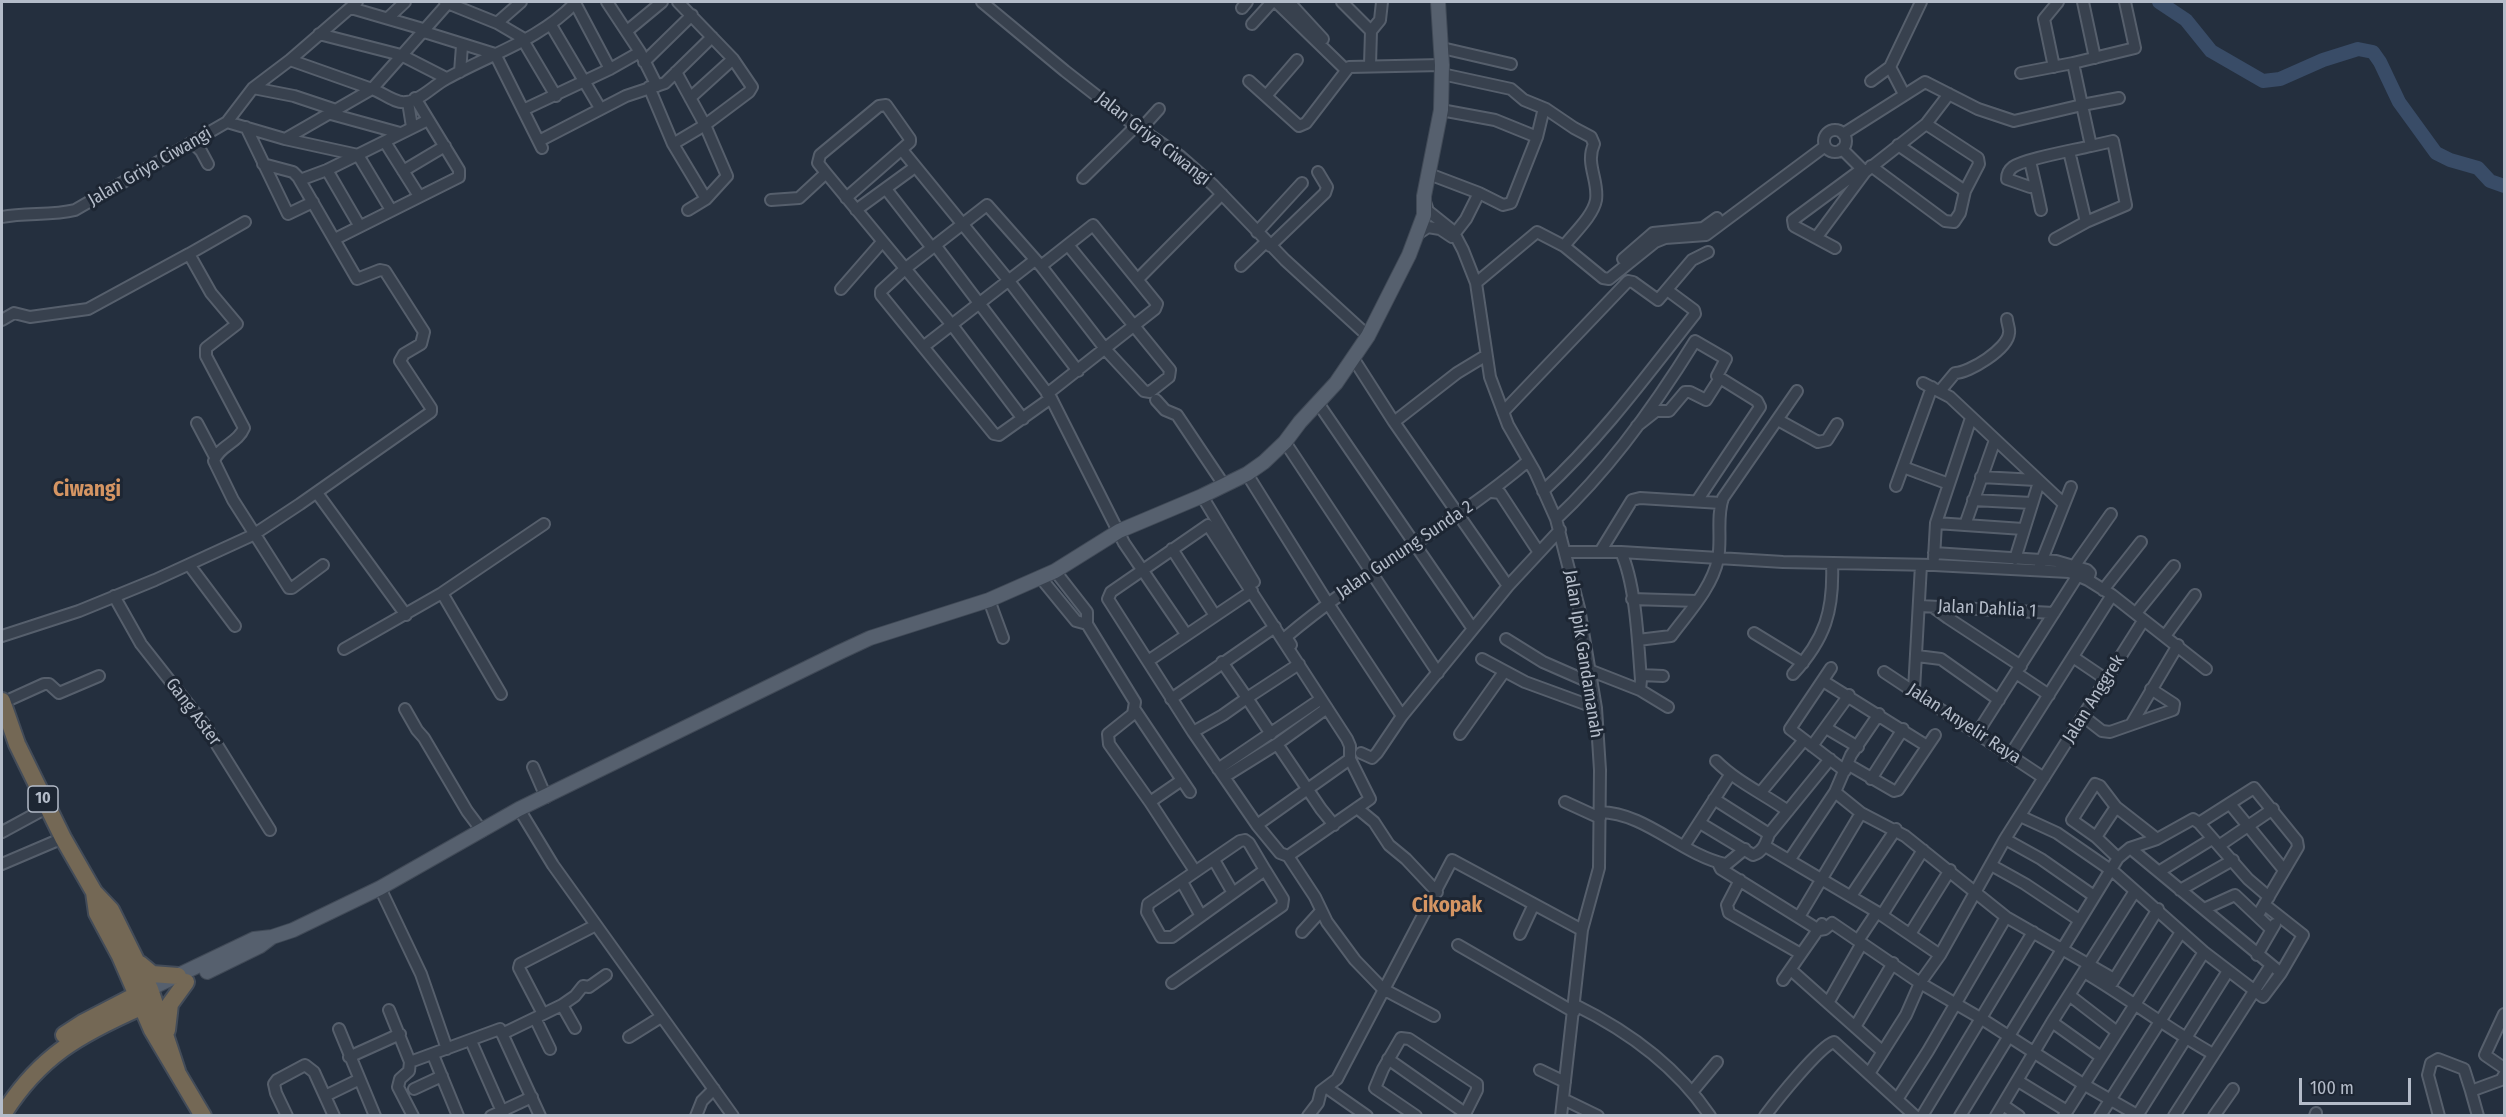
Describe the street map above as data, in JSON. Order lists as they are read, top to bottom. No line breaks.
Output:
{"streets":{"highway":["10"],"street":["Jalan Griya Ciwangi","Jalan Gunung Sunda 2","Jalan Dahlia 1","Jalan Ipik Gandamanah","Jalan Anggrek","Gang Aster","Jalan Anyelir Raya"]},"crossings":[["Jalan Anggrek","Jalan Anyelir Raya"]],"districts":["Ciwangi","Cikopak"],"scale_bar":"100 m"}
